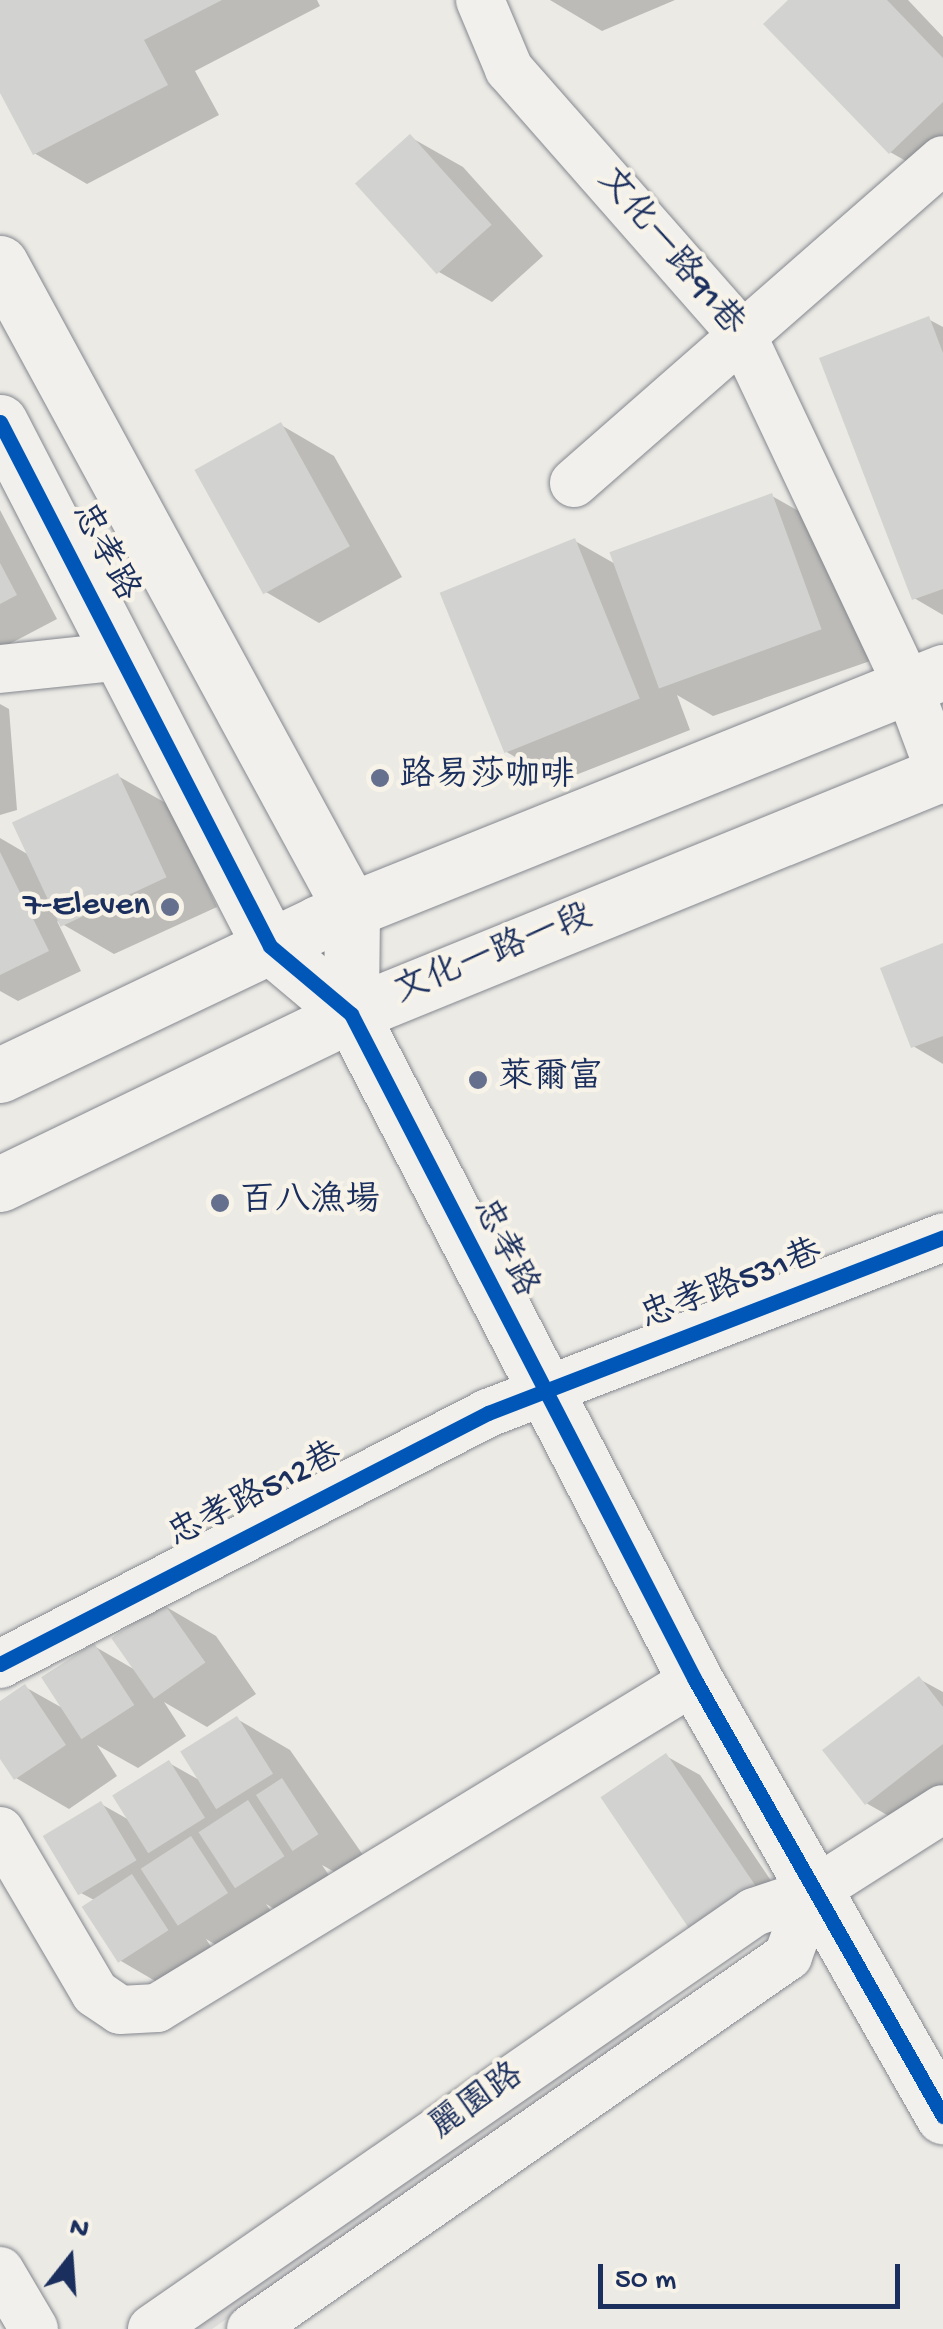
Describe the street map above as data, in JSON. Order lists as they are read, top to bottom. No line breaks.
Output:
{"streets":{"street":["文化一路91巷","忠孝路","文化一路一段","忠孝路531巷","忠孝路512巷","麗園路"]},"crossings":[["文化一路91巷","文化一路一段"],["忠孝路","文化一路一段"],["忠孝路","忠孝路531巷"],["忠孝路","忠孝路512巷"],["忠孝路","麗園路"],["忠孝路531巷","忠孝路512巷"]],"places":["路易莎咖啡","7-Eleven","萊爾富","百八漁場"],"scale_bar":"50 m","north":"top"}
